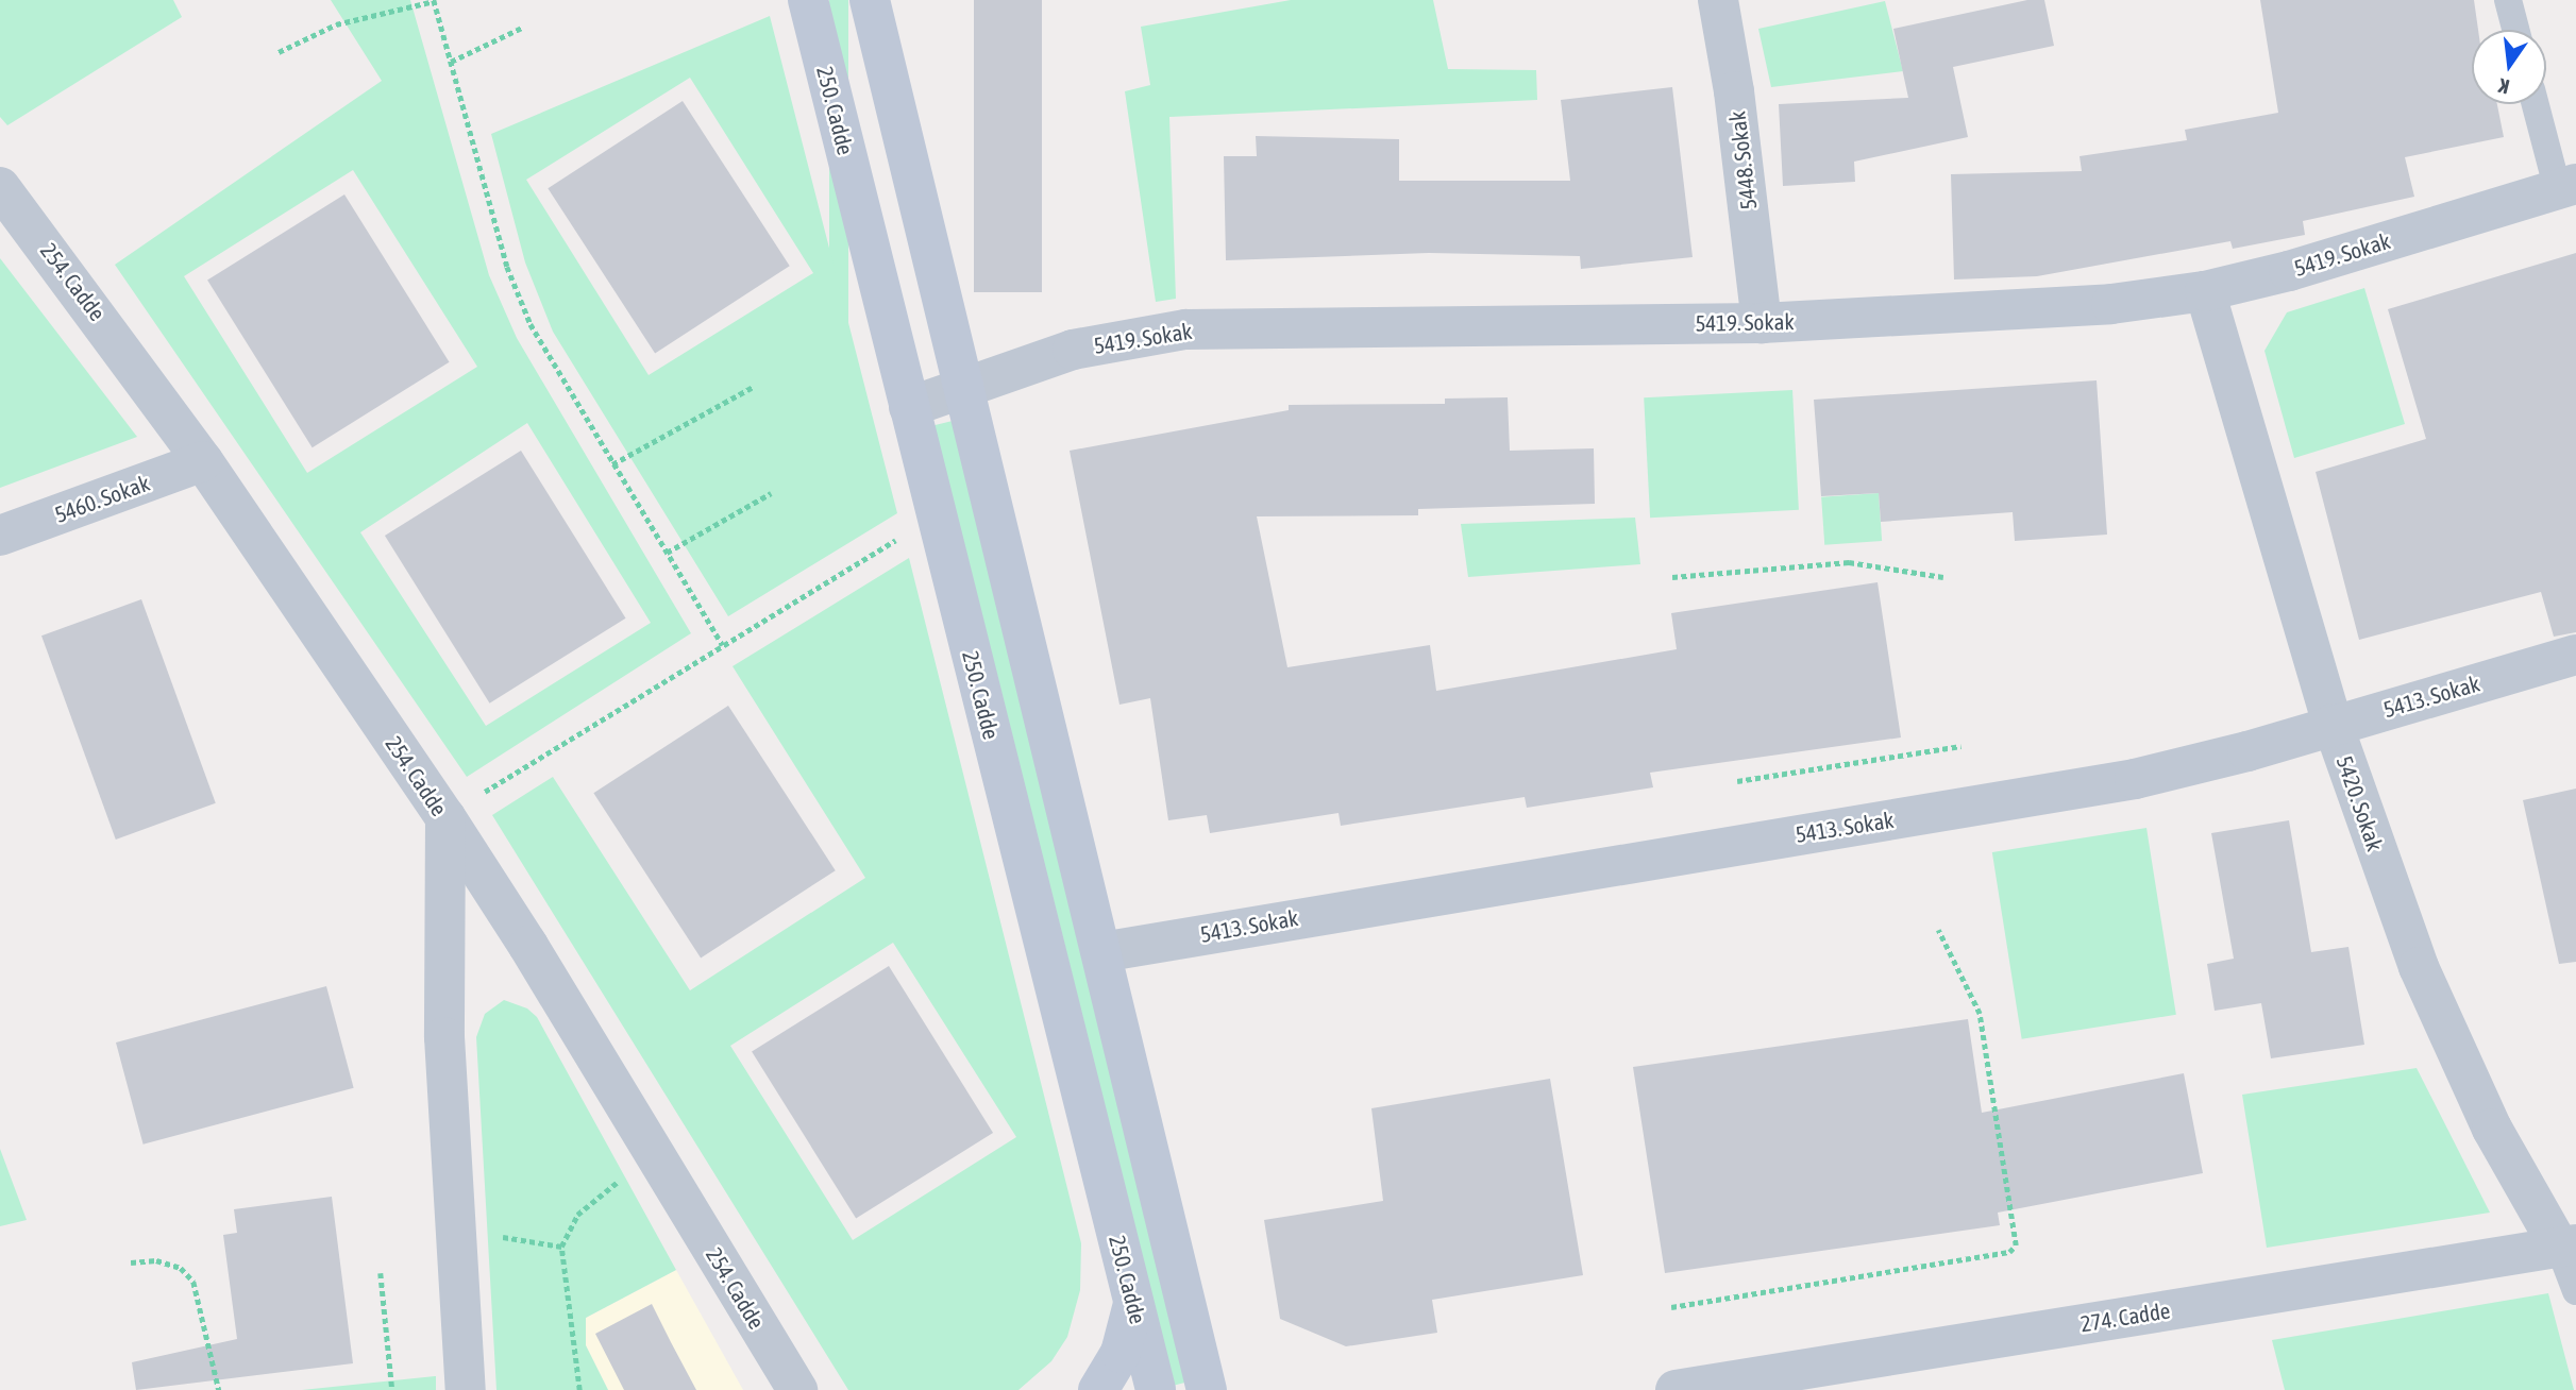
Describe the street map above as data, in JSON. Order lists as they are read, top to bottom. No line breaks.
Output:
{"streets":{"street":["250. Cadde","5448. Sokak","5419. Sokak","254. Cadde","5460. Sokak","5413. Sokak","5420. Sokak","274. Cadde"]},"crossings":[["250. Cadde","5419. Sokak"],["5448. Sokak","5419. Sokak"],["5419. Sokak","5420. Sokak"],["254. Cadde","5460. Sokak"],["5413. Sokak","5420. Sokak"],["5420. Sokak","274. Cadde"]],"north":"bottom"}
